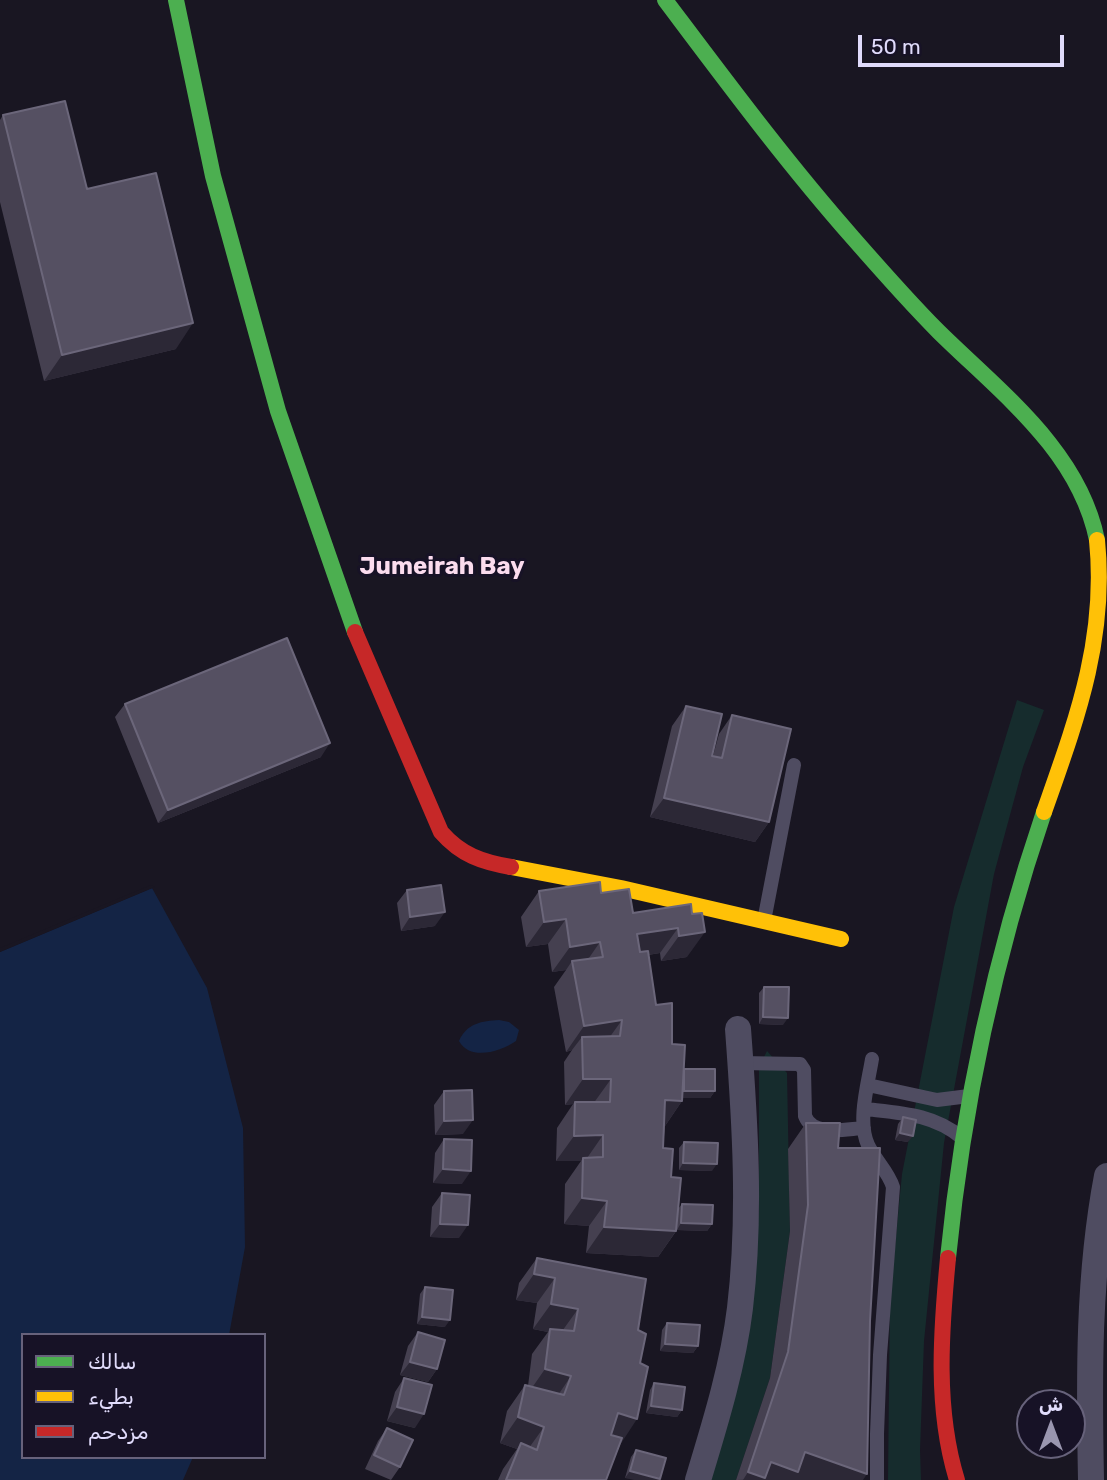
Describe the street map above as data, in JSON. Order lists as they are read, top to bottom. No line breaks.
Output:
{"districts":["Jumeirah Bay"],"legend":["سالك","بطيء","مزدحم"],"scale_bar":"50 m","north":"top"}
